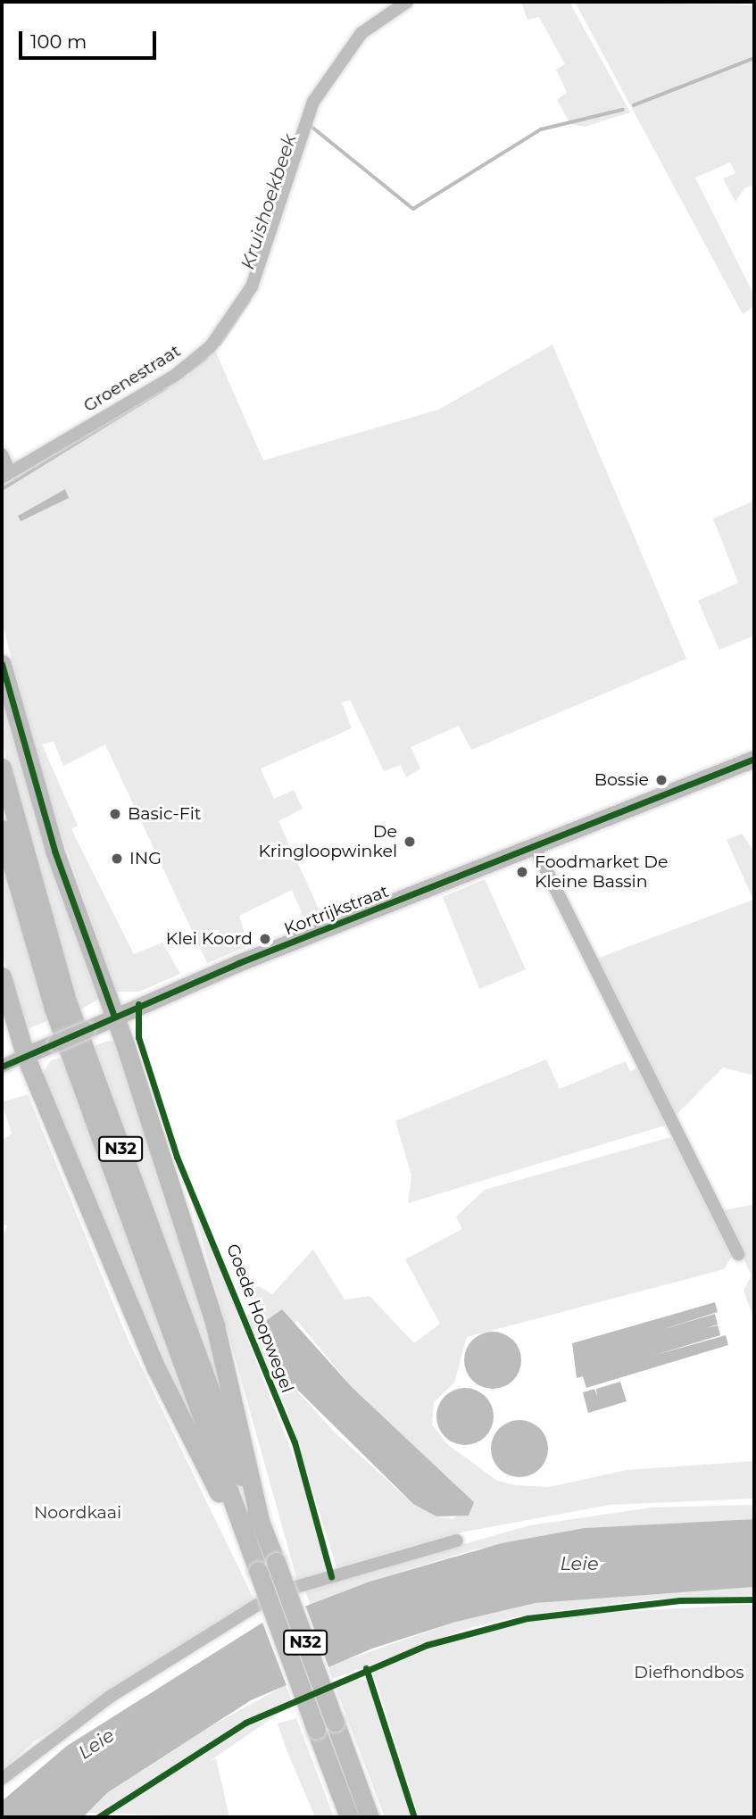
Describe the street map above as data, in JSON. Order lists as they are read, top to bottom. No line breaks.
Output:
{"streets":{"highway":["N32"],"main road":["Kortrijkstraat"],"street":["Groenestraat"],"cycle path":["Goede Hoopwegel"]},"water":["Kruishoekbeek","Leie"],"parks":["Noordkaai","Diefhondbos"],"places":["Bossie","Basic-Fit","De Kringloopwinkel","ING","Foodmarket De Kleine Bassin","Klei Koord"],"scale_bar":"100 m"}
